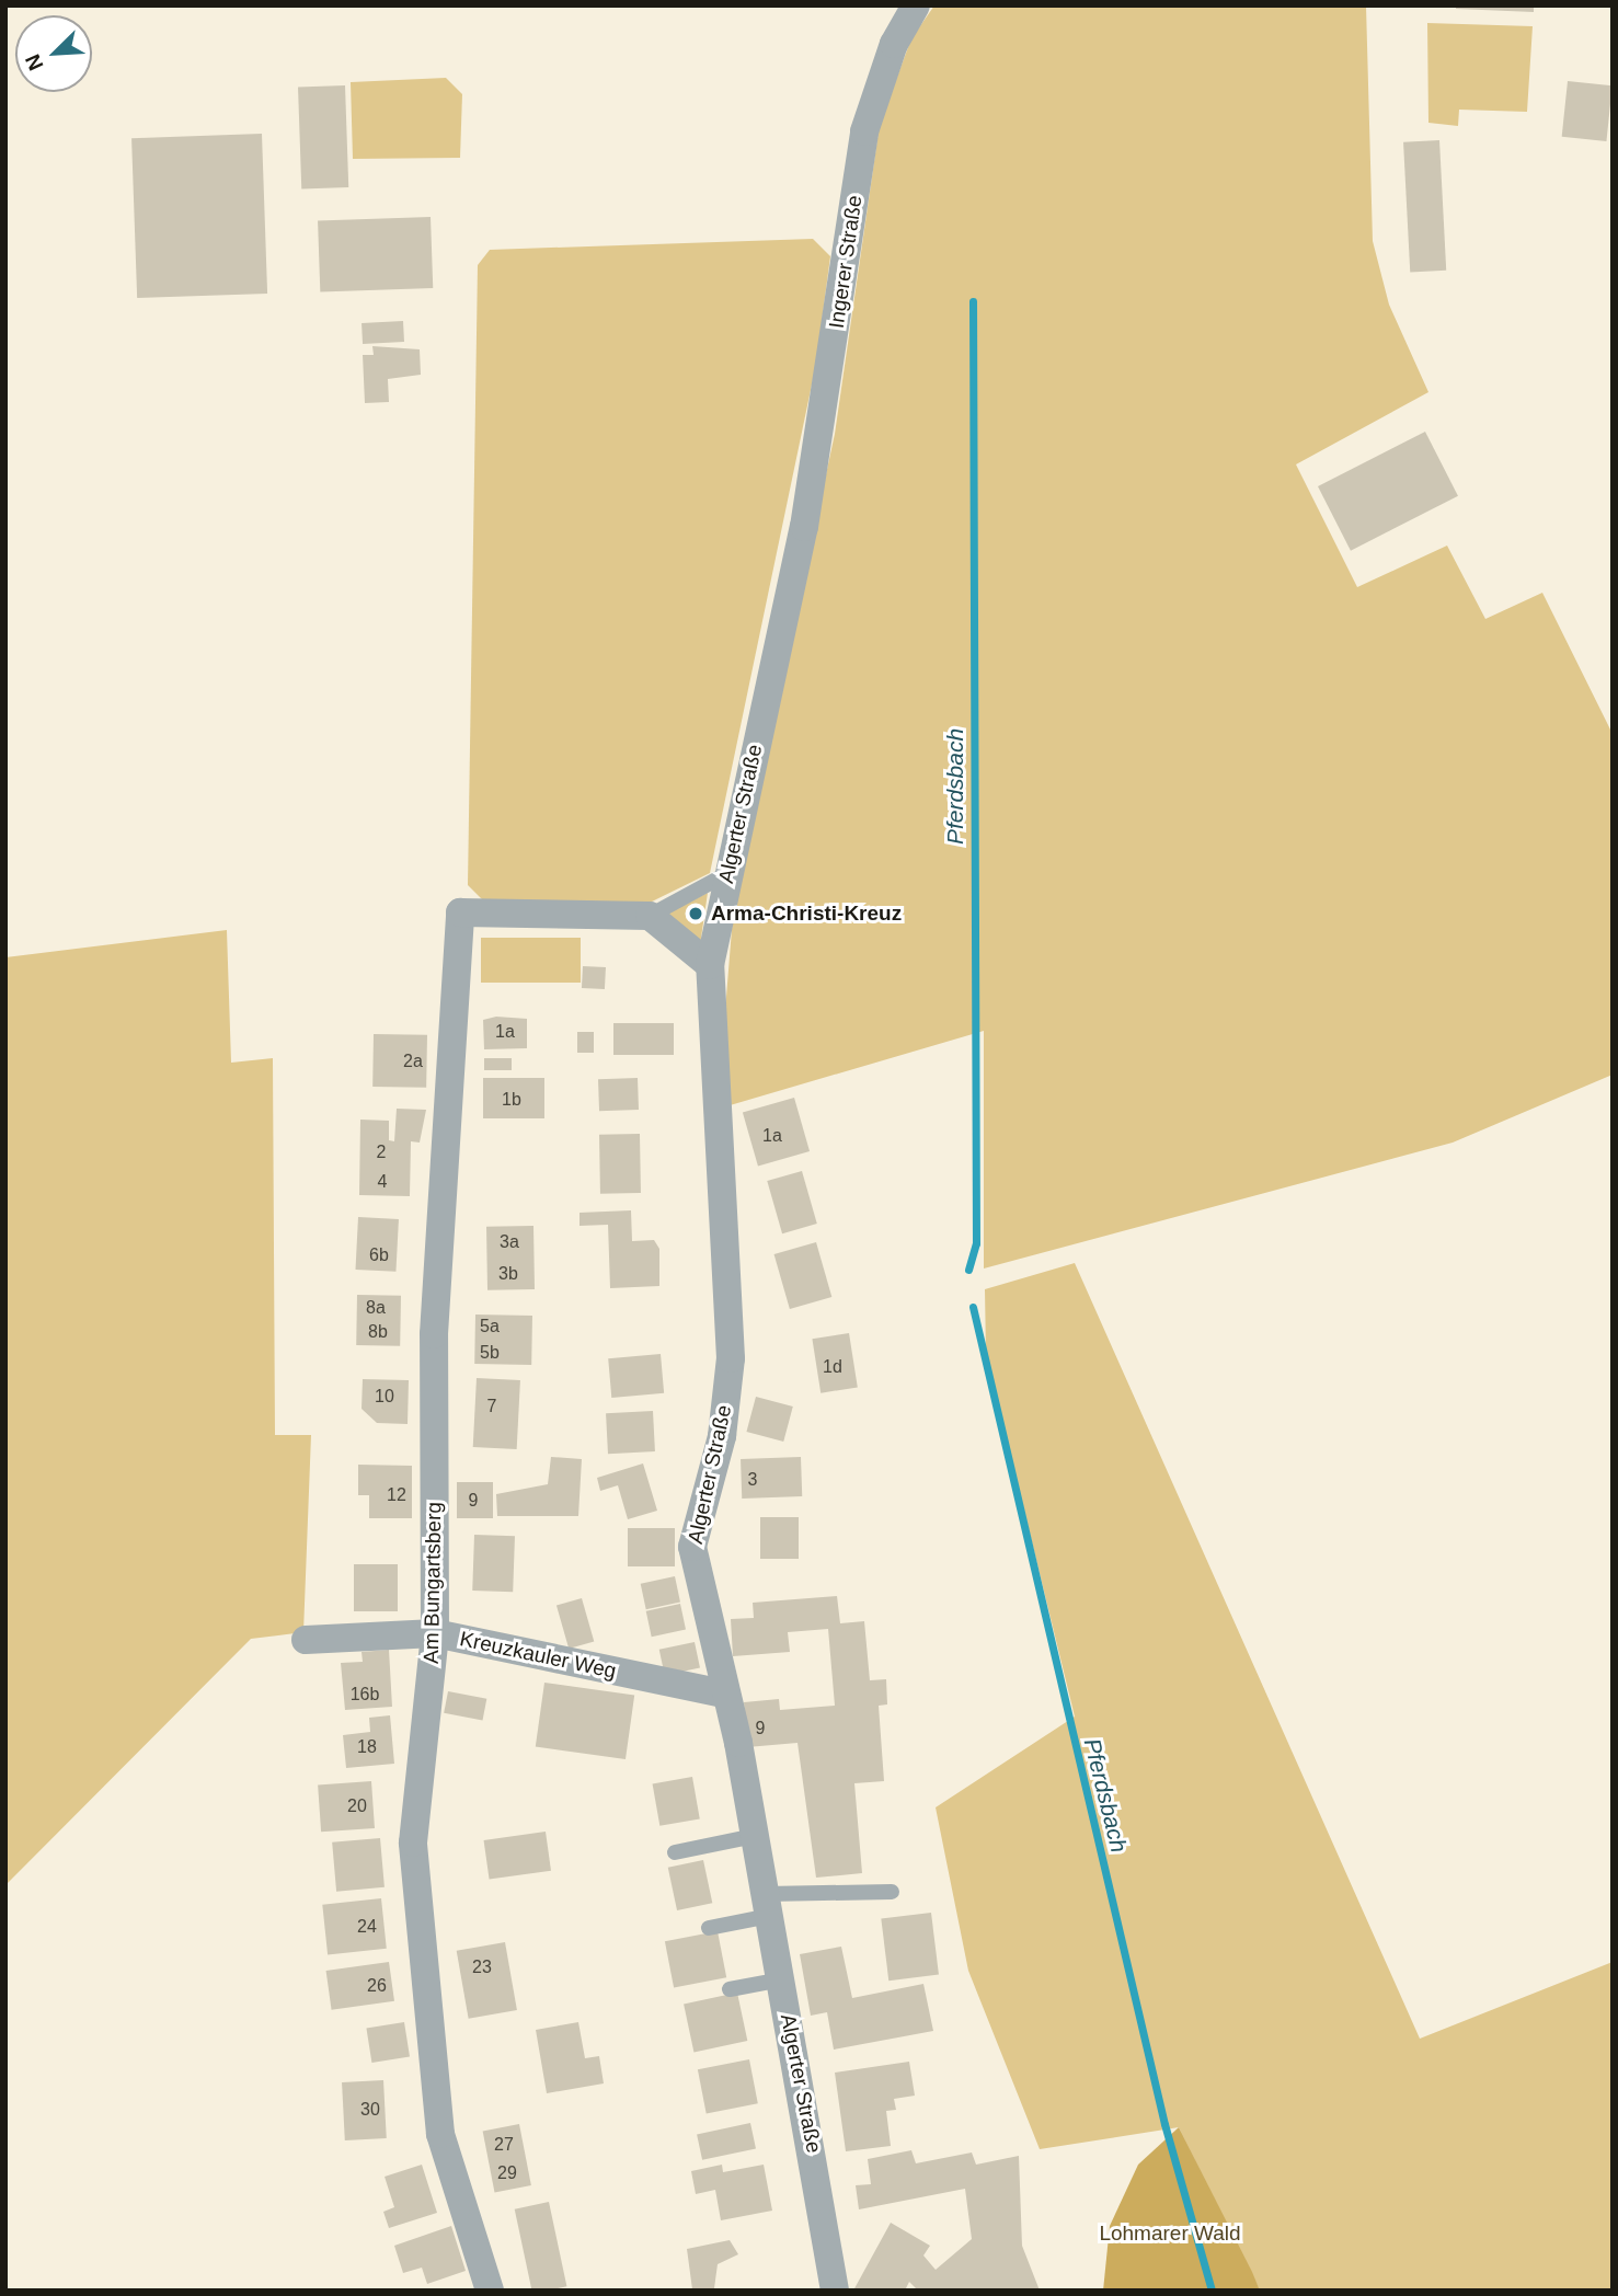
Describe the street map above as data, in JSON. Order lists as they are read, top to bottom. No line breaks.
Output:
{"streets":{"street":["Ingerer Straße","Algerter Straße","Am Bungartsberg","Kreuzkauler Weg"]},"crossings":[["Ingerer Straße","Algerter Straße"],["Algerter Straße","Kreuzkauler Weg"],["Am Bungartsberg","Kreuzkauler Weg"]],"water":["Pferdsbach"],"parks":["Lohmarer Wald"],"places":["Arma-Christi-Kreuz"],"house_numbers":["1a","2a","1b","1a","2","4","3a","6b","3b","8a","5a","8b","5b","1d","10","7","3","12","9","16b","9","18","20","24","23","26","30","27","29"],"north":"bottom left"}
